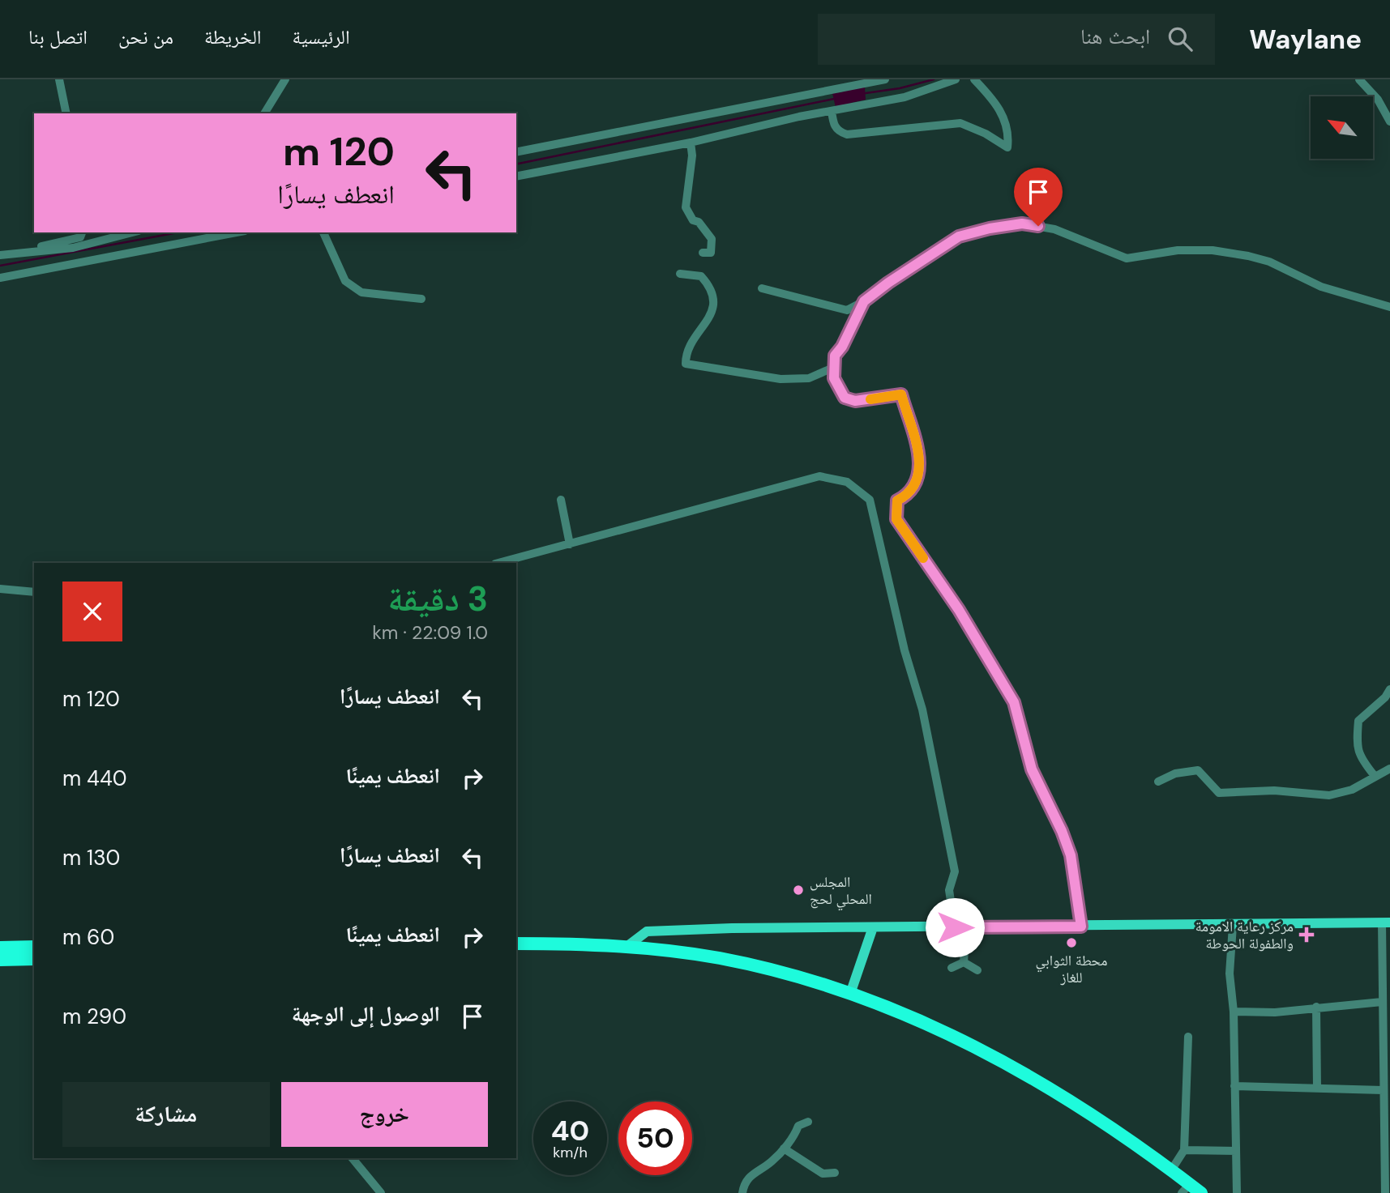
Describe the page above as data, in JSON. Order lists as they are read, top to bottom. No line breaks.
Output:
{"places":{"other":["المجلس المحلي لحج","محطة الثوابي للغاز"],"health":["مركز رعاية الامومة والطفولة الحوطة"]},"north":"top left","page":{"header":"Waylane","search":"ابحث هنا","nav":["الرئيسية","الخريطة","من نحن","اتصل بنا"],"turn":["120 m","انعطف يسارًا"],"heading":["3 دقيقة","1.0 km · 22:09"],"list":[{"name":"انعطف يسارًا","value":"120 m"},{"name":"انعطف يمينًا","value":"440 m"},{"name":"انعطف يسارًا","value":"130 m"},{"name":"انعطف يمينًا","value":"60 m"},{"name":"الوصول إلى الوجهة","value":"290 m"}],"buttons":["خروج","مشاركة"],"speed":"40 km/h","limit":"50"}}
